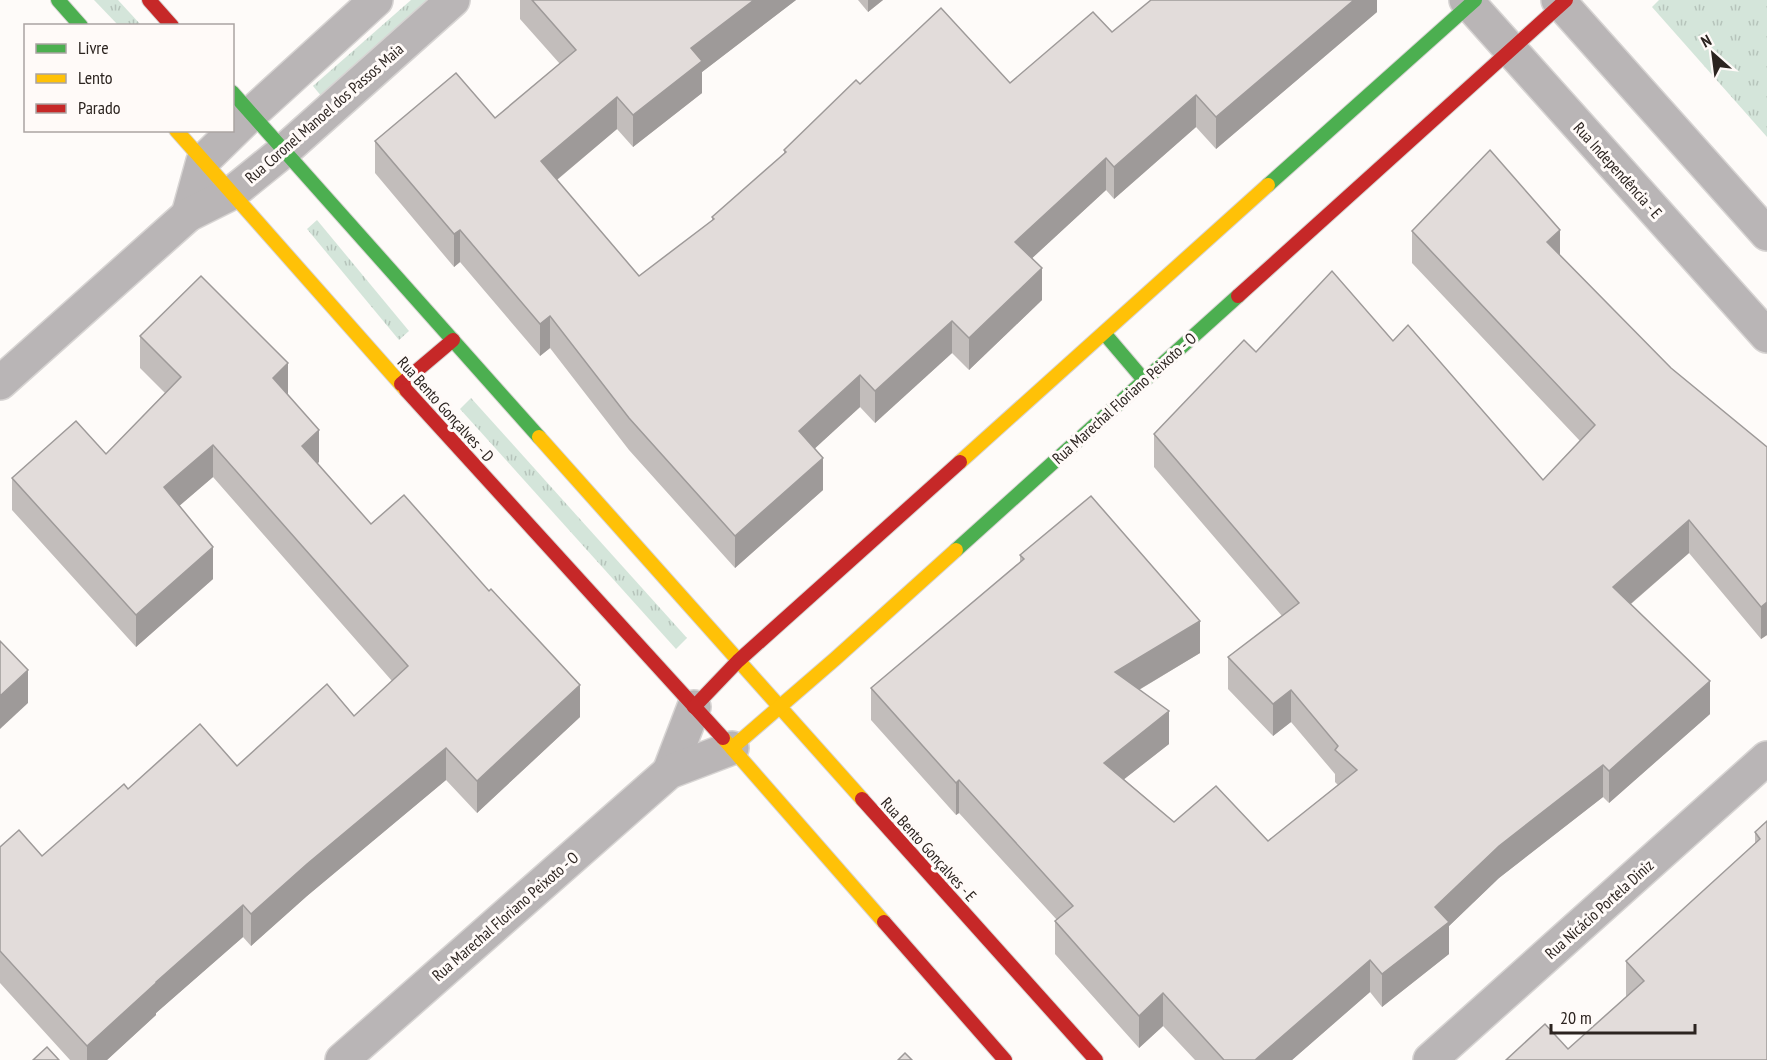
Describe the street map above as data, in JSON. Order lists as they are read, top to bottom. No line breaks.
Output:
{"streets":{"street":["Rua Coronel Manoel dos Passos Maia","Rua Independência - E","Rua Marechal Floriano Peixoto - O","Rua Bento Gonçalves - D","Rua Bento Gonçalves - E","Rua Nicácio Portela Diniz"]},"crossings":[["Rua Coronel Manoel dos Passos Maia","Rua Bento Gonçalves - D"],["Rua Independência - E","Rua Marechal Floriano Peixoto - O"],["Rua Marechal Floriano Peixoto - O","Rua Bento Gonçalves - D"],["Rua Marechal Floriano Peixoto - O","Rua Bento Gonçalves - E"]],"legend":["Livre","Lento","Parado"],"scale_bar":"20 m","north":"top left"}
